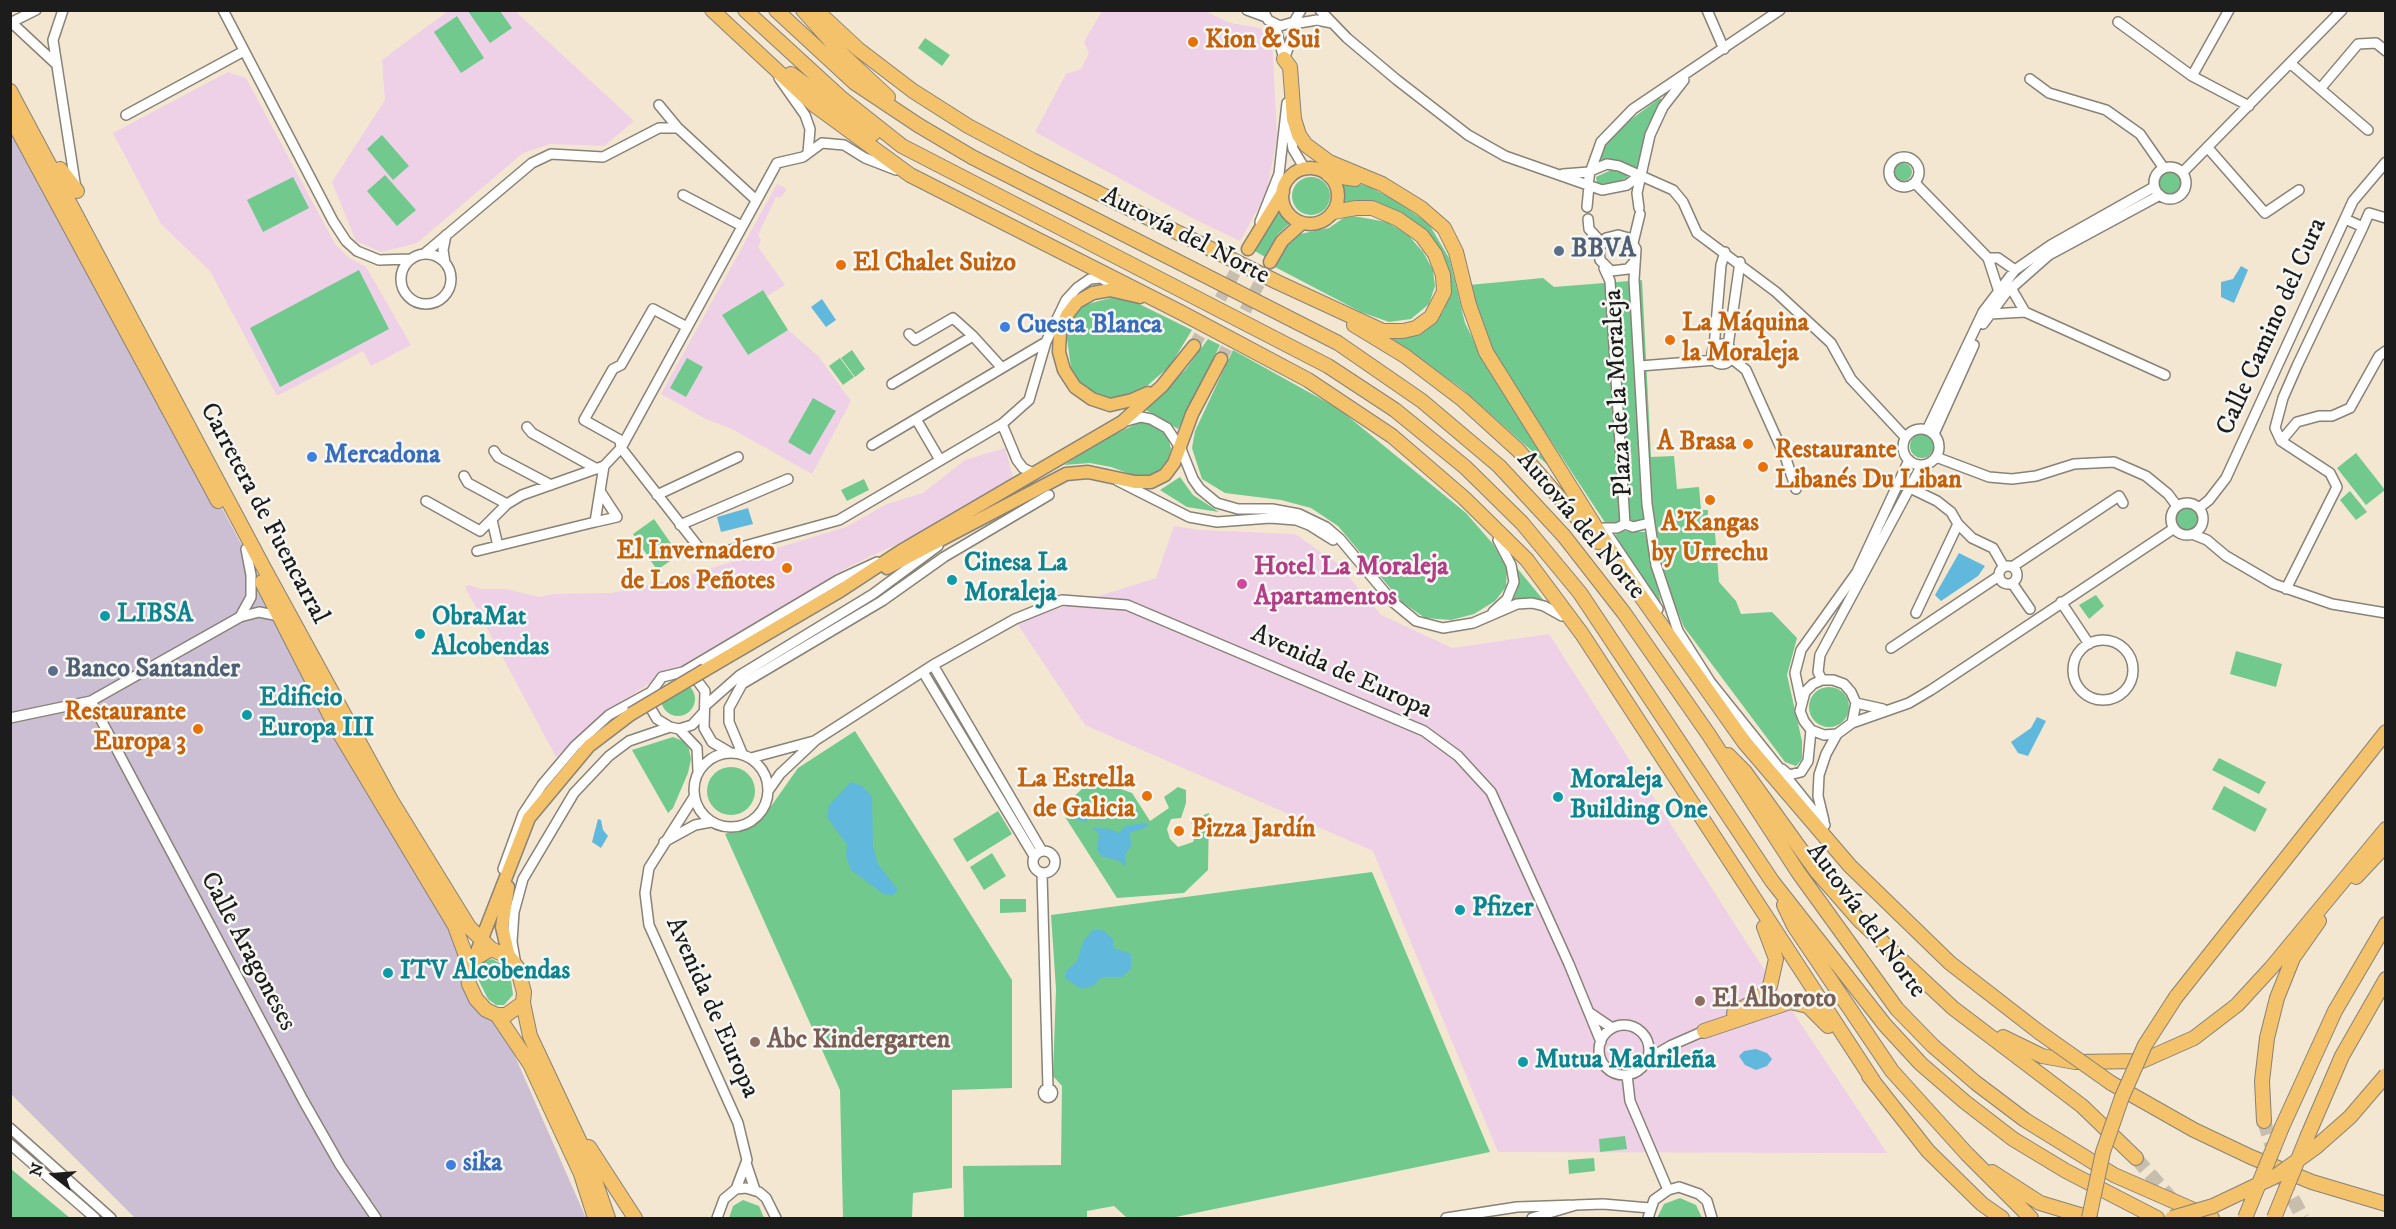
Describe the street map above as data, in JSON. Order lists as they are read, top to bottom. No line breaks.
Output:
{"streets":{"highway":["Autovía del Norte","Carretera de Fuencarral"],"street":["Calle Camino del Cura","Plaza de la Moraleja","Avenida de Europa","Calle Aragoneses"]},"places":["Kion & Sui","BBVA","El Chalet Suizo","Cuesta Blanca","La Máquina la Moraleja","A Brasa","Mercadona","Restaurante Libanés Du Liban","A'Kangas by Urrechu","El Invernadero de Los Peñotes","Cinesa La Moraleja","Hotel La Moraleja Apartamentos","LIBSA","ObraMat Alcobendas","Banco Santander","Edificio Europa III","Restaurante Europa 3","La Estrella de Galicia","Moraleja Building One","Pizza Jardín","Pfizer","ITV Alcobendas","El Alboroto","Abc Kindergarten","Mutua Madrileña","sika"],"north":"left"}
